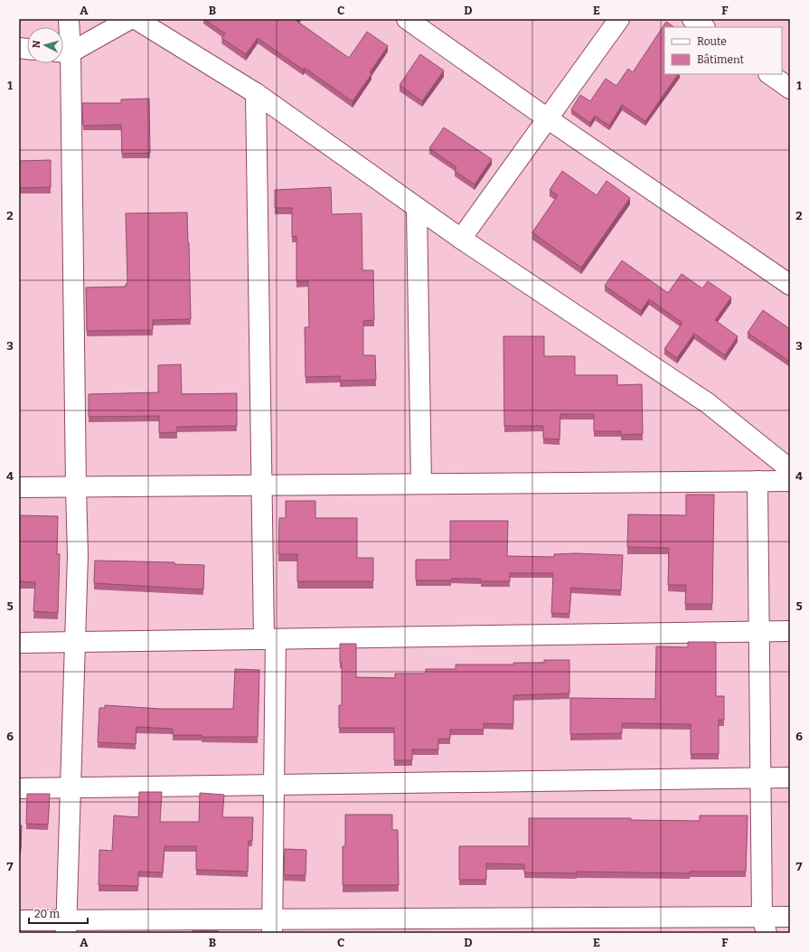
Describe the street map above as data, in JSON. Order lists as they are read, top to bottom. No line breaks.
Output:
{"legend":["Route","Bâtiment"],"scale_bar":"20 m","north":"left","grid":{"columns":["A","B","C","D","E","F"],"rows":["1","2","3","4","5","6","7"]}}
